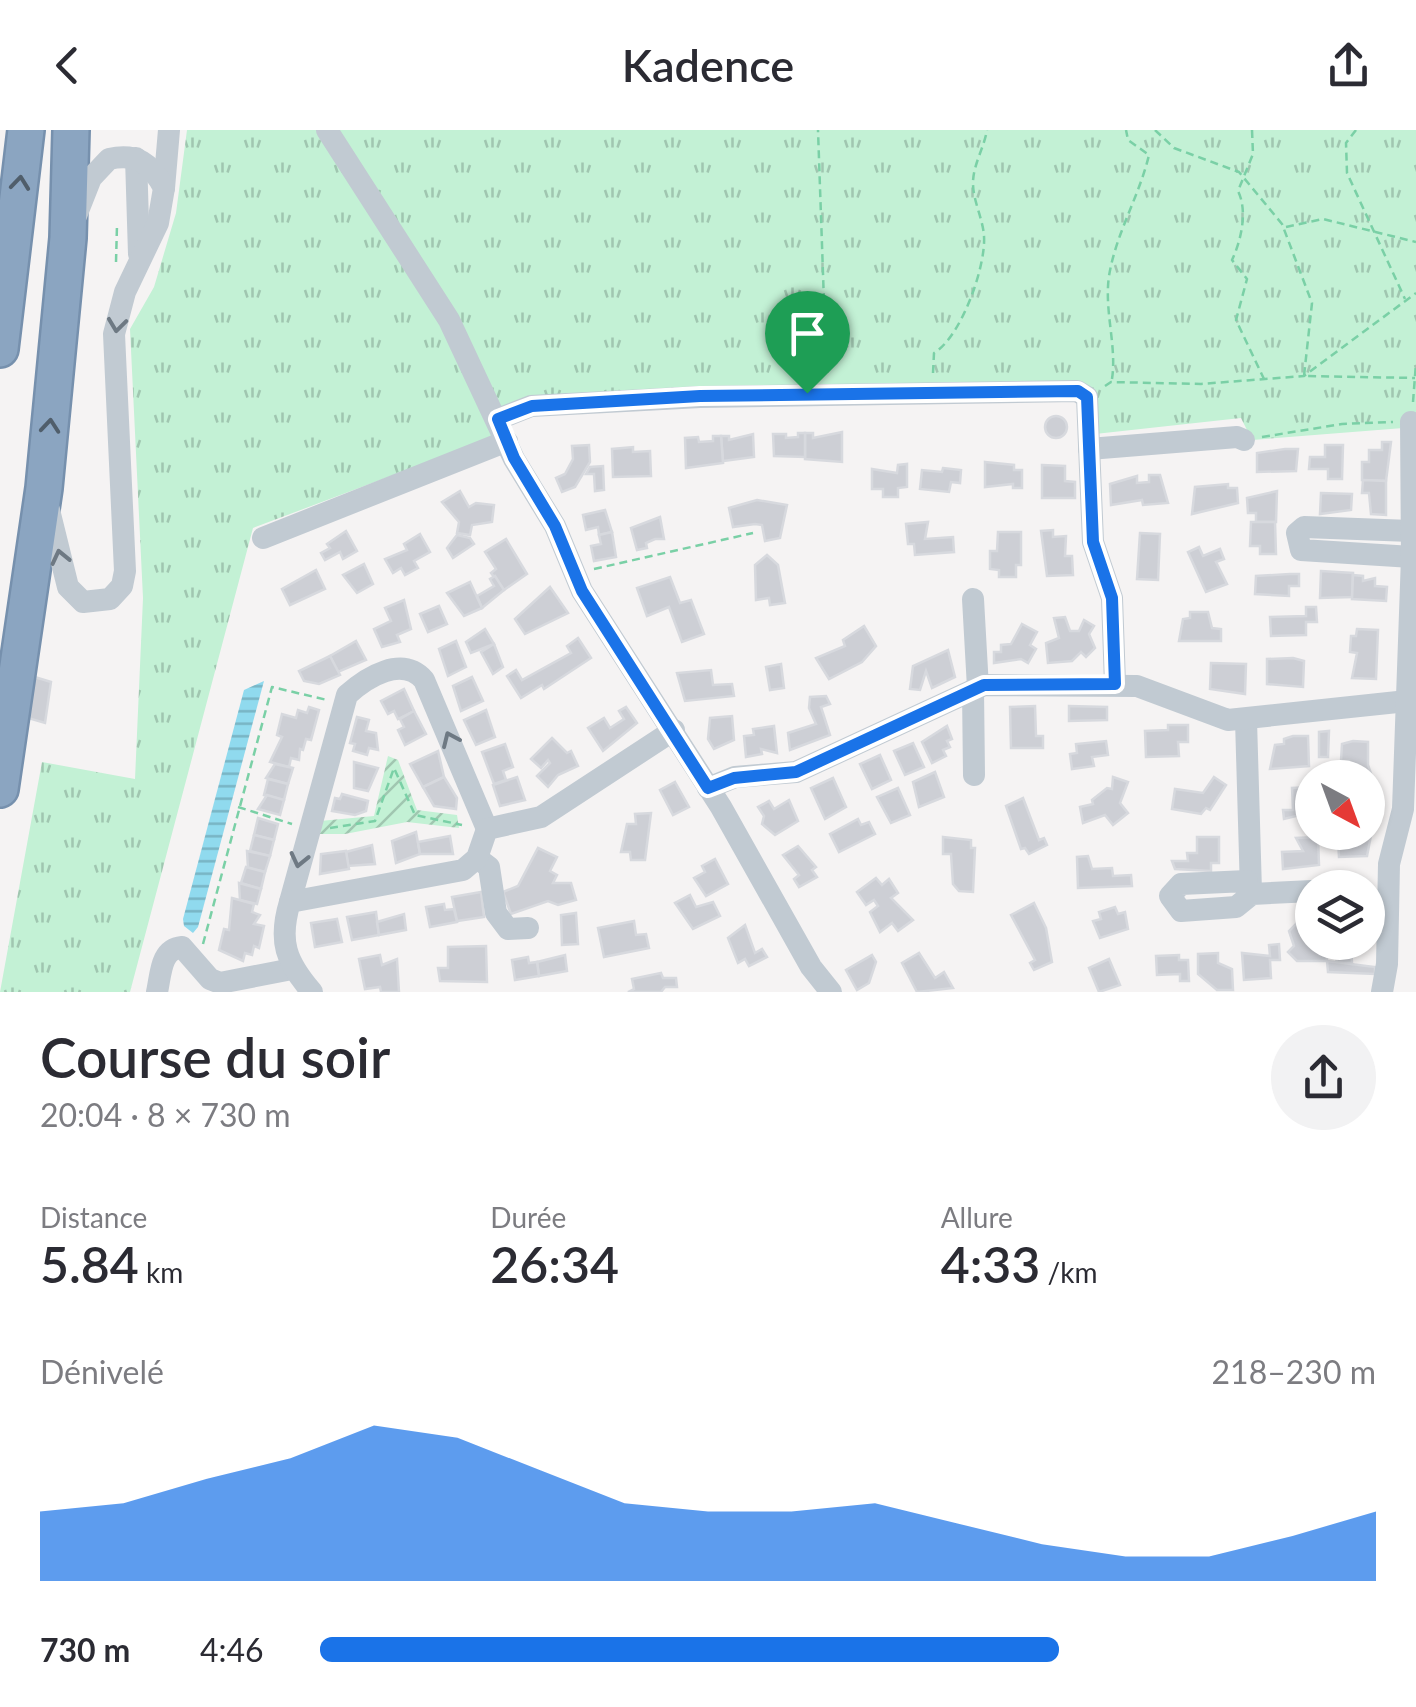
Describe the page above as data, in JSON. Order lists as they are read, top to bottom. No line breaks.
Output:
{"north":"bottom right","page":{"header":"Kadence","heading":["Course du soir","20:04 · 8 × 730 m"],"stats":[["Distance","5.84 km"],["Durée","26:34"],["Allure","4:33 /km"]],"chart":["Dénivelé","218–230 m"],"list":[{"name":"730 m","note":"4:46"}]}}
